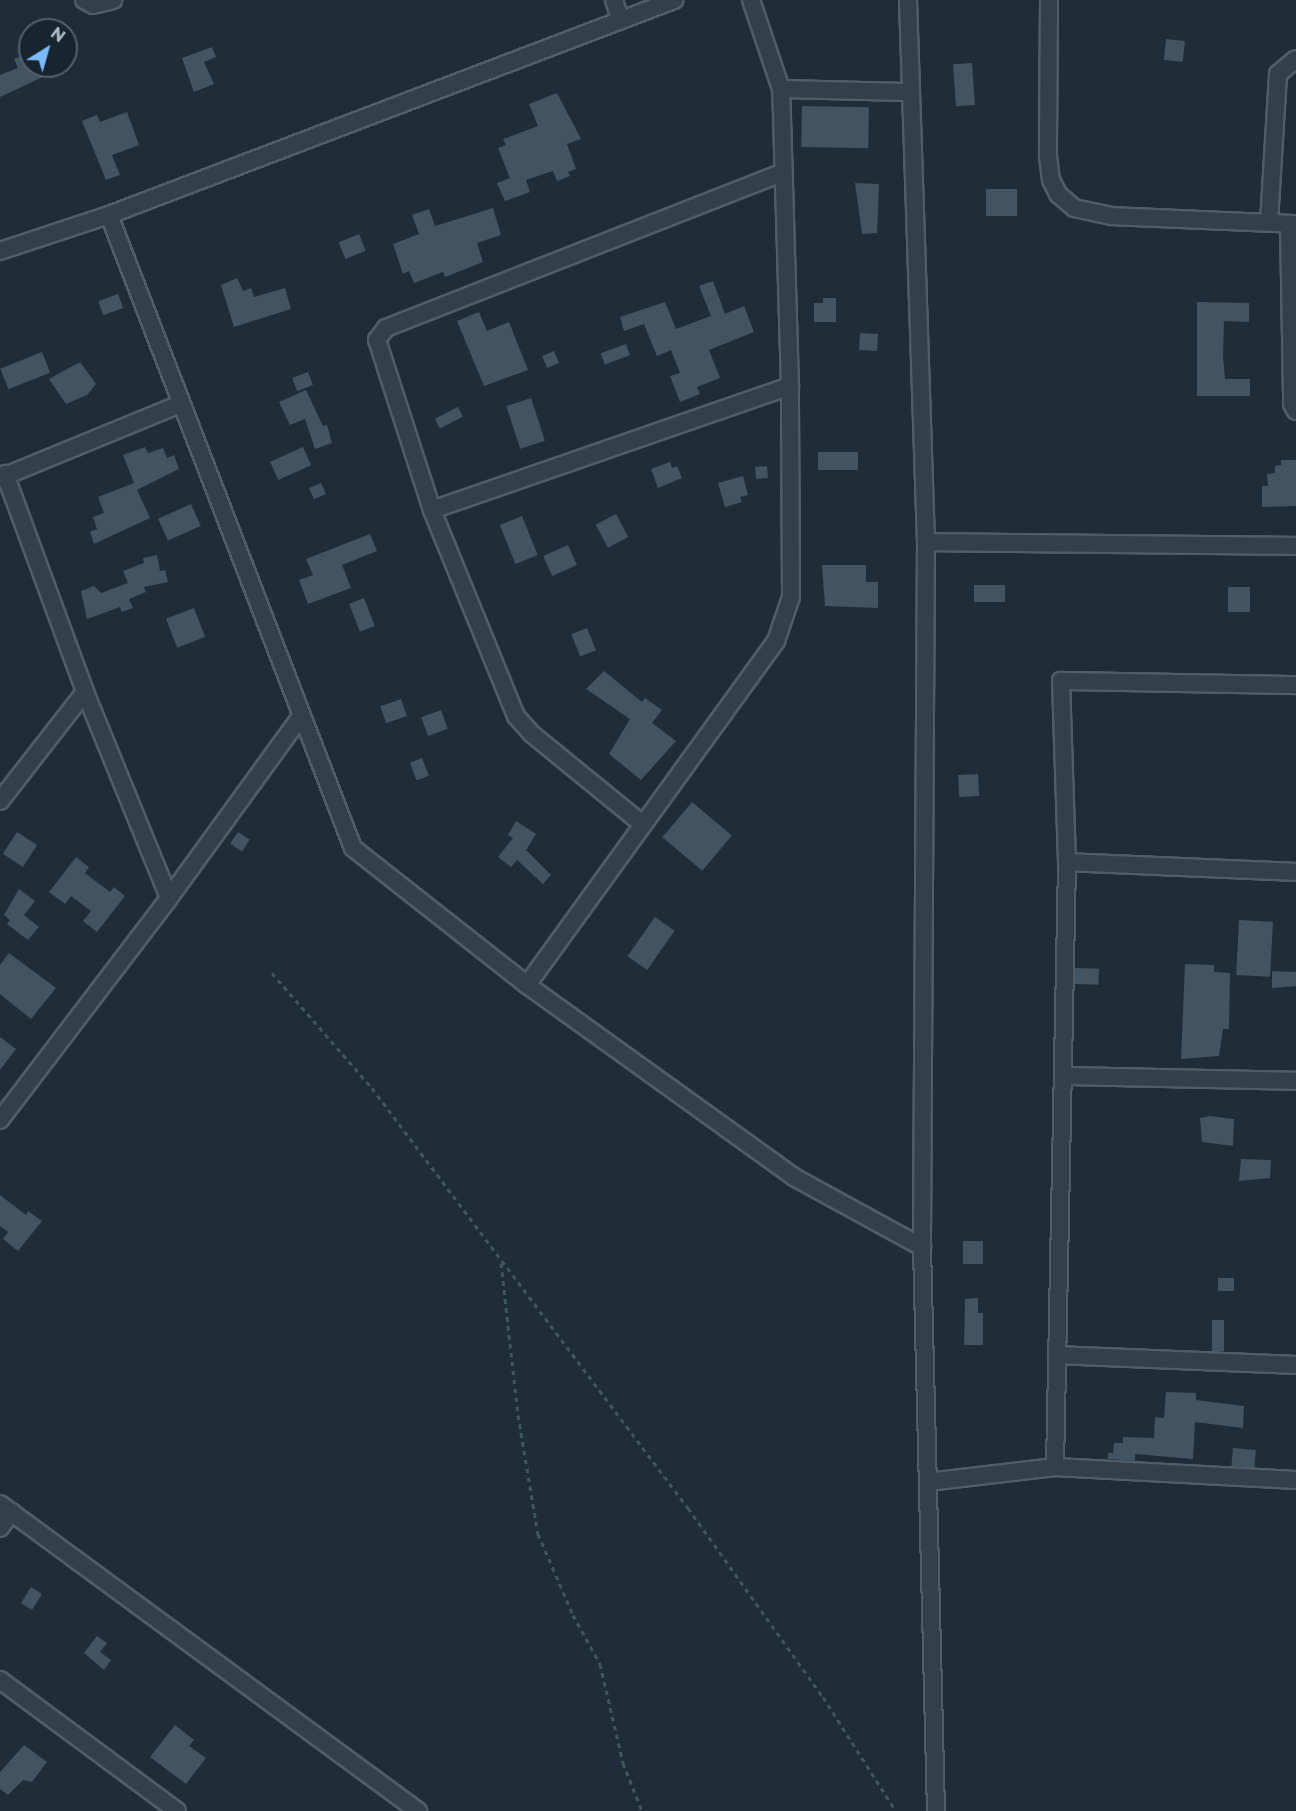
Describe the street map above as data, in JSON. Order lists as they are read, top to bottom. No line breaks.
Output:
{"north":"top right"}
